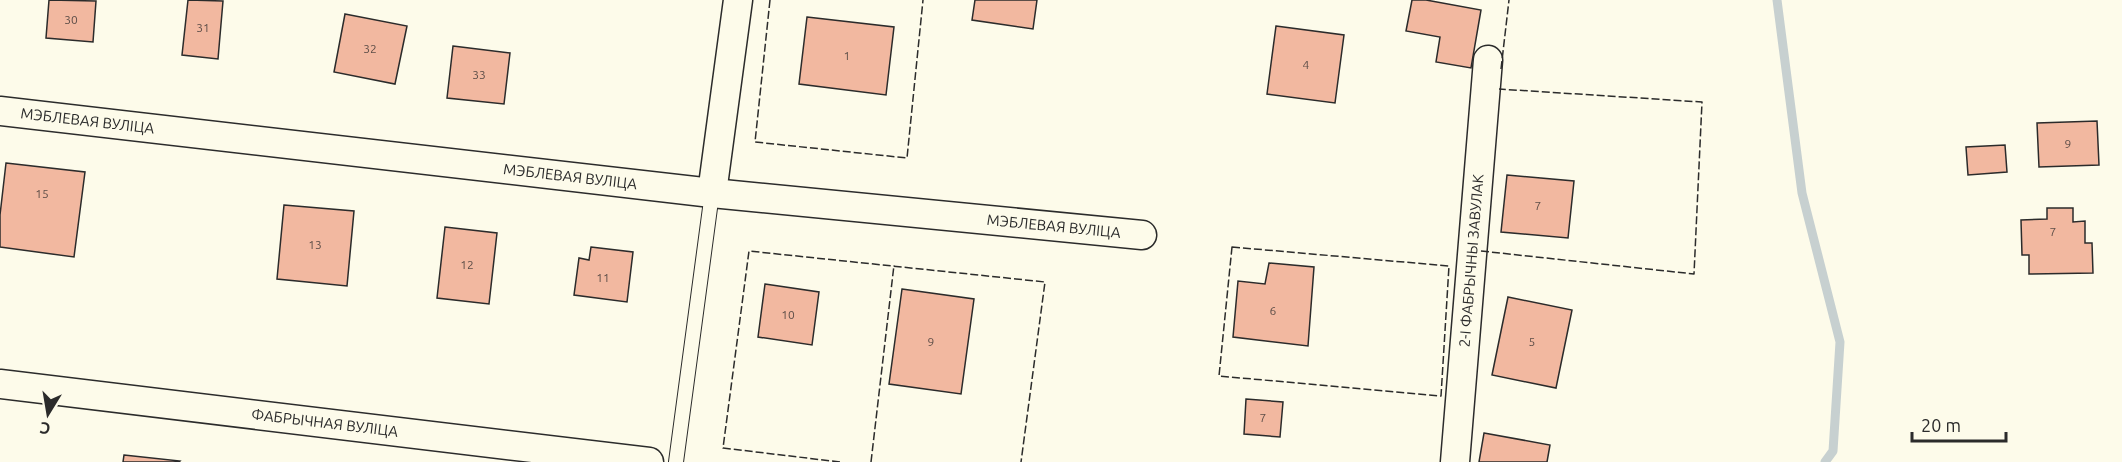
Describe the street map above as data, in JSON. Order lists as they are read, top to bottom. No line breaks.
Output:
{"streets":{"street":["МЭБЛЕВАЯ ВУЛІЦА","2-І ФАБРЫЧНЫ ЗАВУЛАК","ФАБРЫЧНАЯ ВУЛІЦА"]},"house_numbers":["30","31","32","1","4","33","9","15","7","7","13","12","11","6","10","9","5","7"],"scale_bar":"20 m","north":"bottom"}
